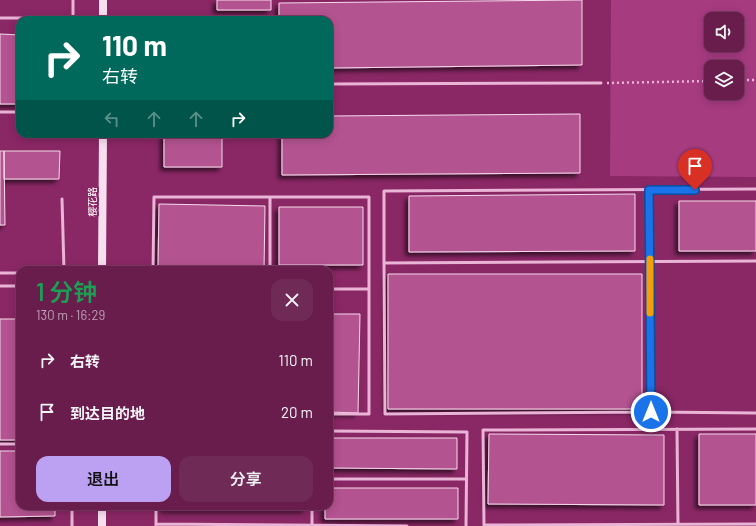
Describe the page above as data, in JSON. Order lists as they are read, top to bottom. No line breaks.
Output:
{"streets":{"street":["樱花路"]},"page":{"turn":["110 m","右转"],"heading":["1 分钟","130 m · 16:29"],"list":[{"name":"右转","value":"110 m"},{"name":"到达目的地","value":"20 m"}],"buttons":["退出","分享"]}}
